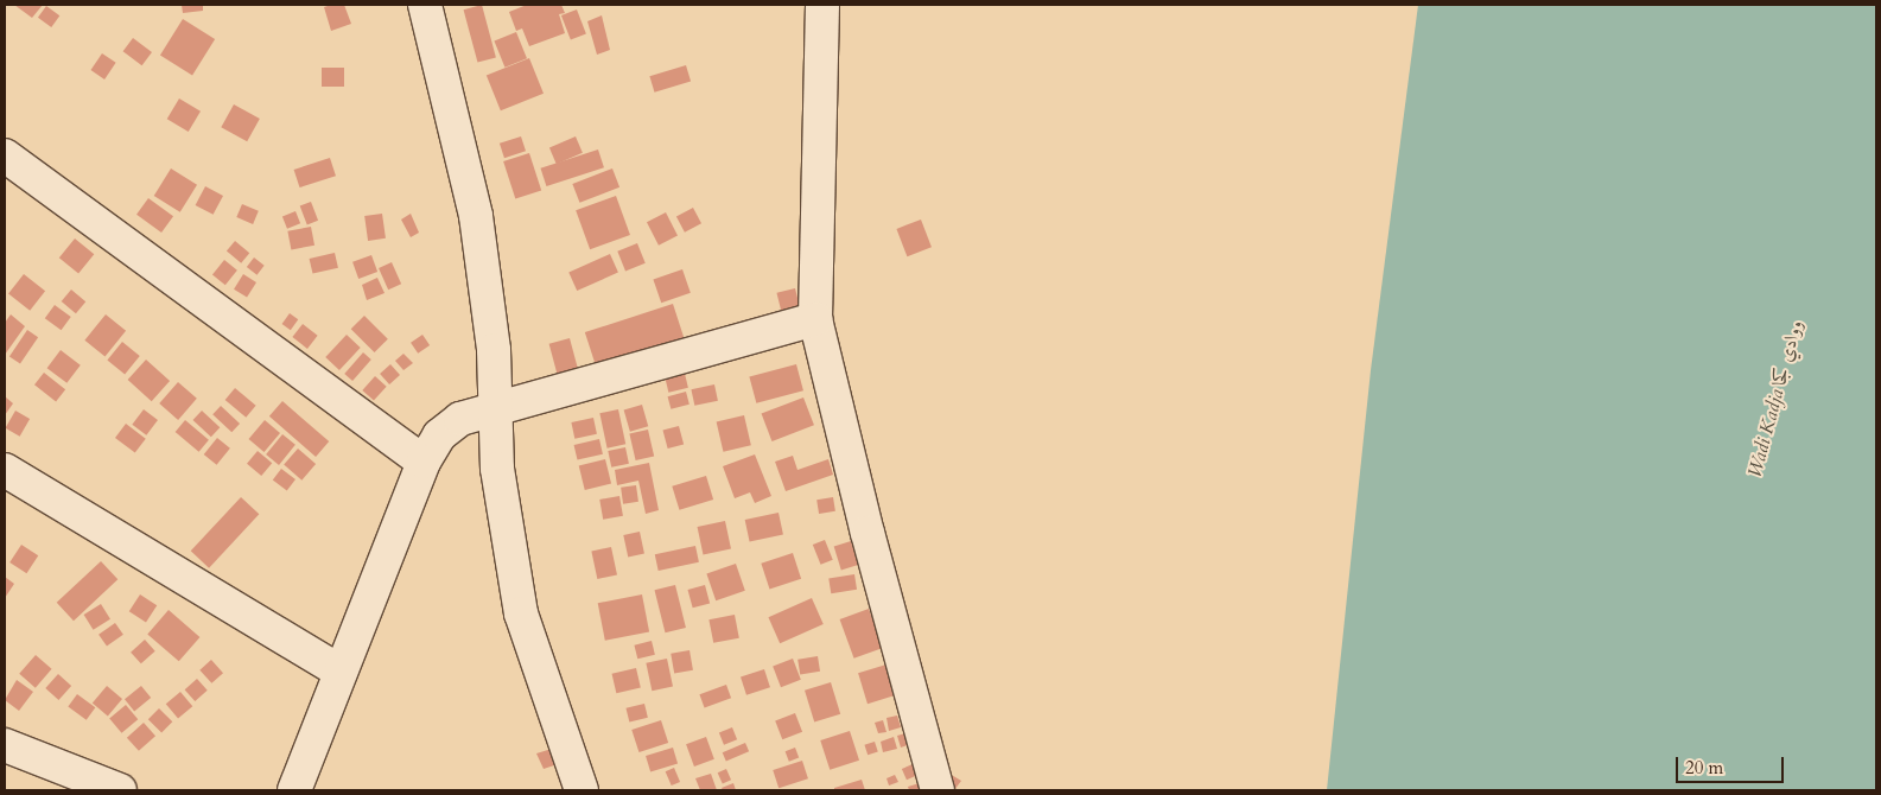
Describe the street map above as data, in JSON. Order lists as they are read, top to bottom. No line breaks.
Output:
{"water":["Wadi Kadja ووادي كجا"],"scale_bar":"20 m"}
